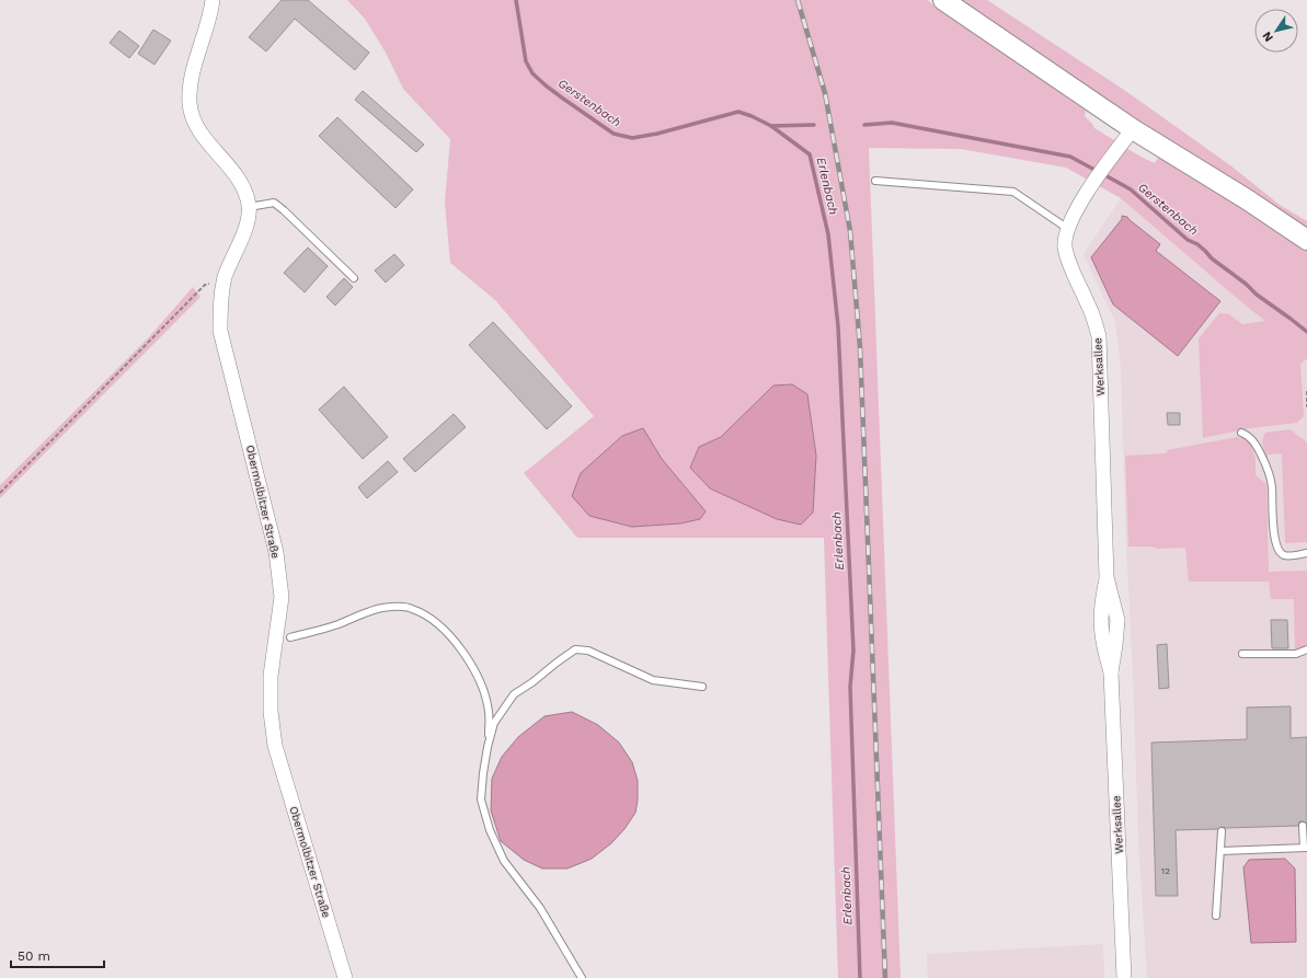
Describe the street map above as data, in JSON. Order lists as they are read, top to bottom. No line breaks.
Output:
{"streets":{"street":["Werksallee","Obermolbitzer Straße"]},"water":["Gerstenbach","Erlenbach"],"house_numbers":["12"],"scale_bar":"50 m","north":"bottom left"}
